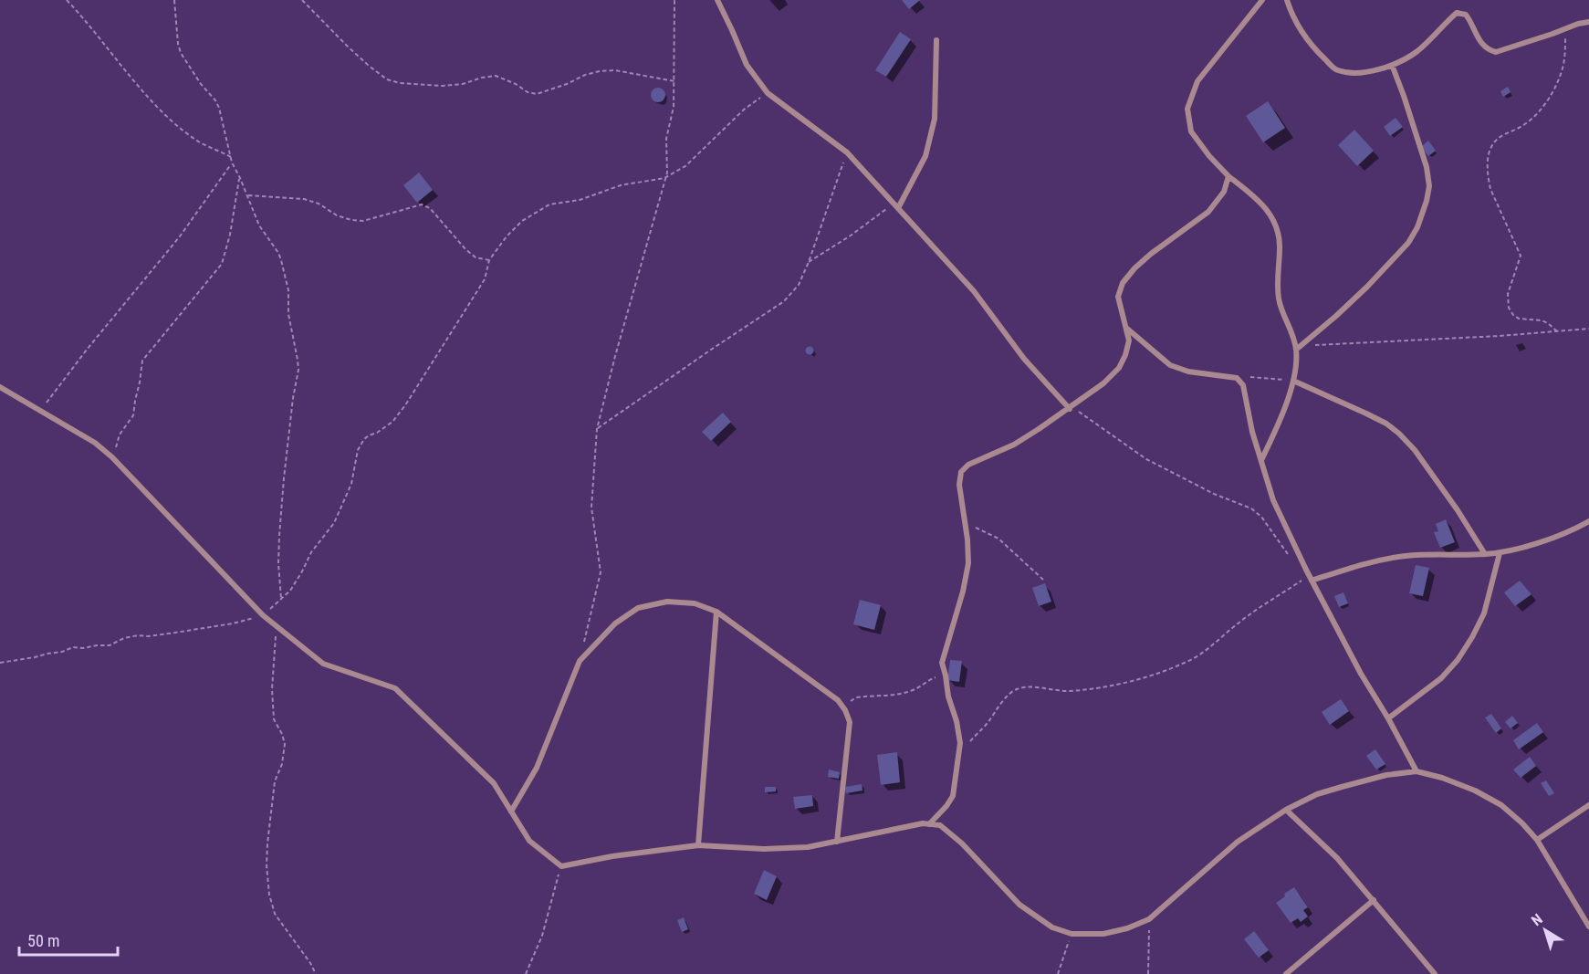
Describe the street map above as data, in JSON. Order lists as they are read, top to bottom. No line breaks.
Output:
{"scale_bar":"50 m","north":"top left"}
